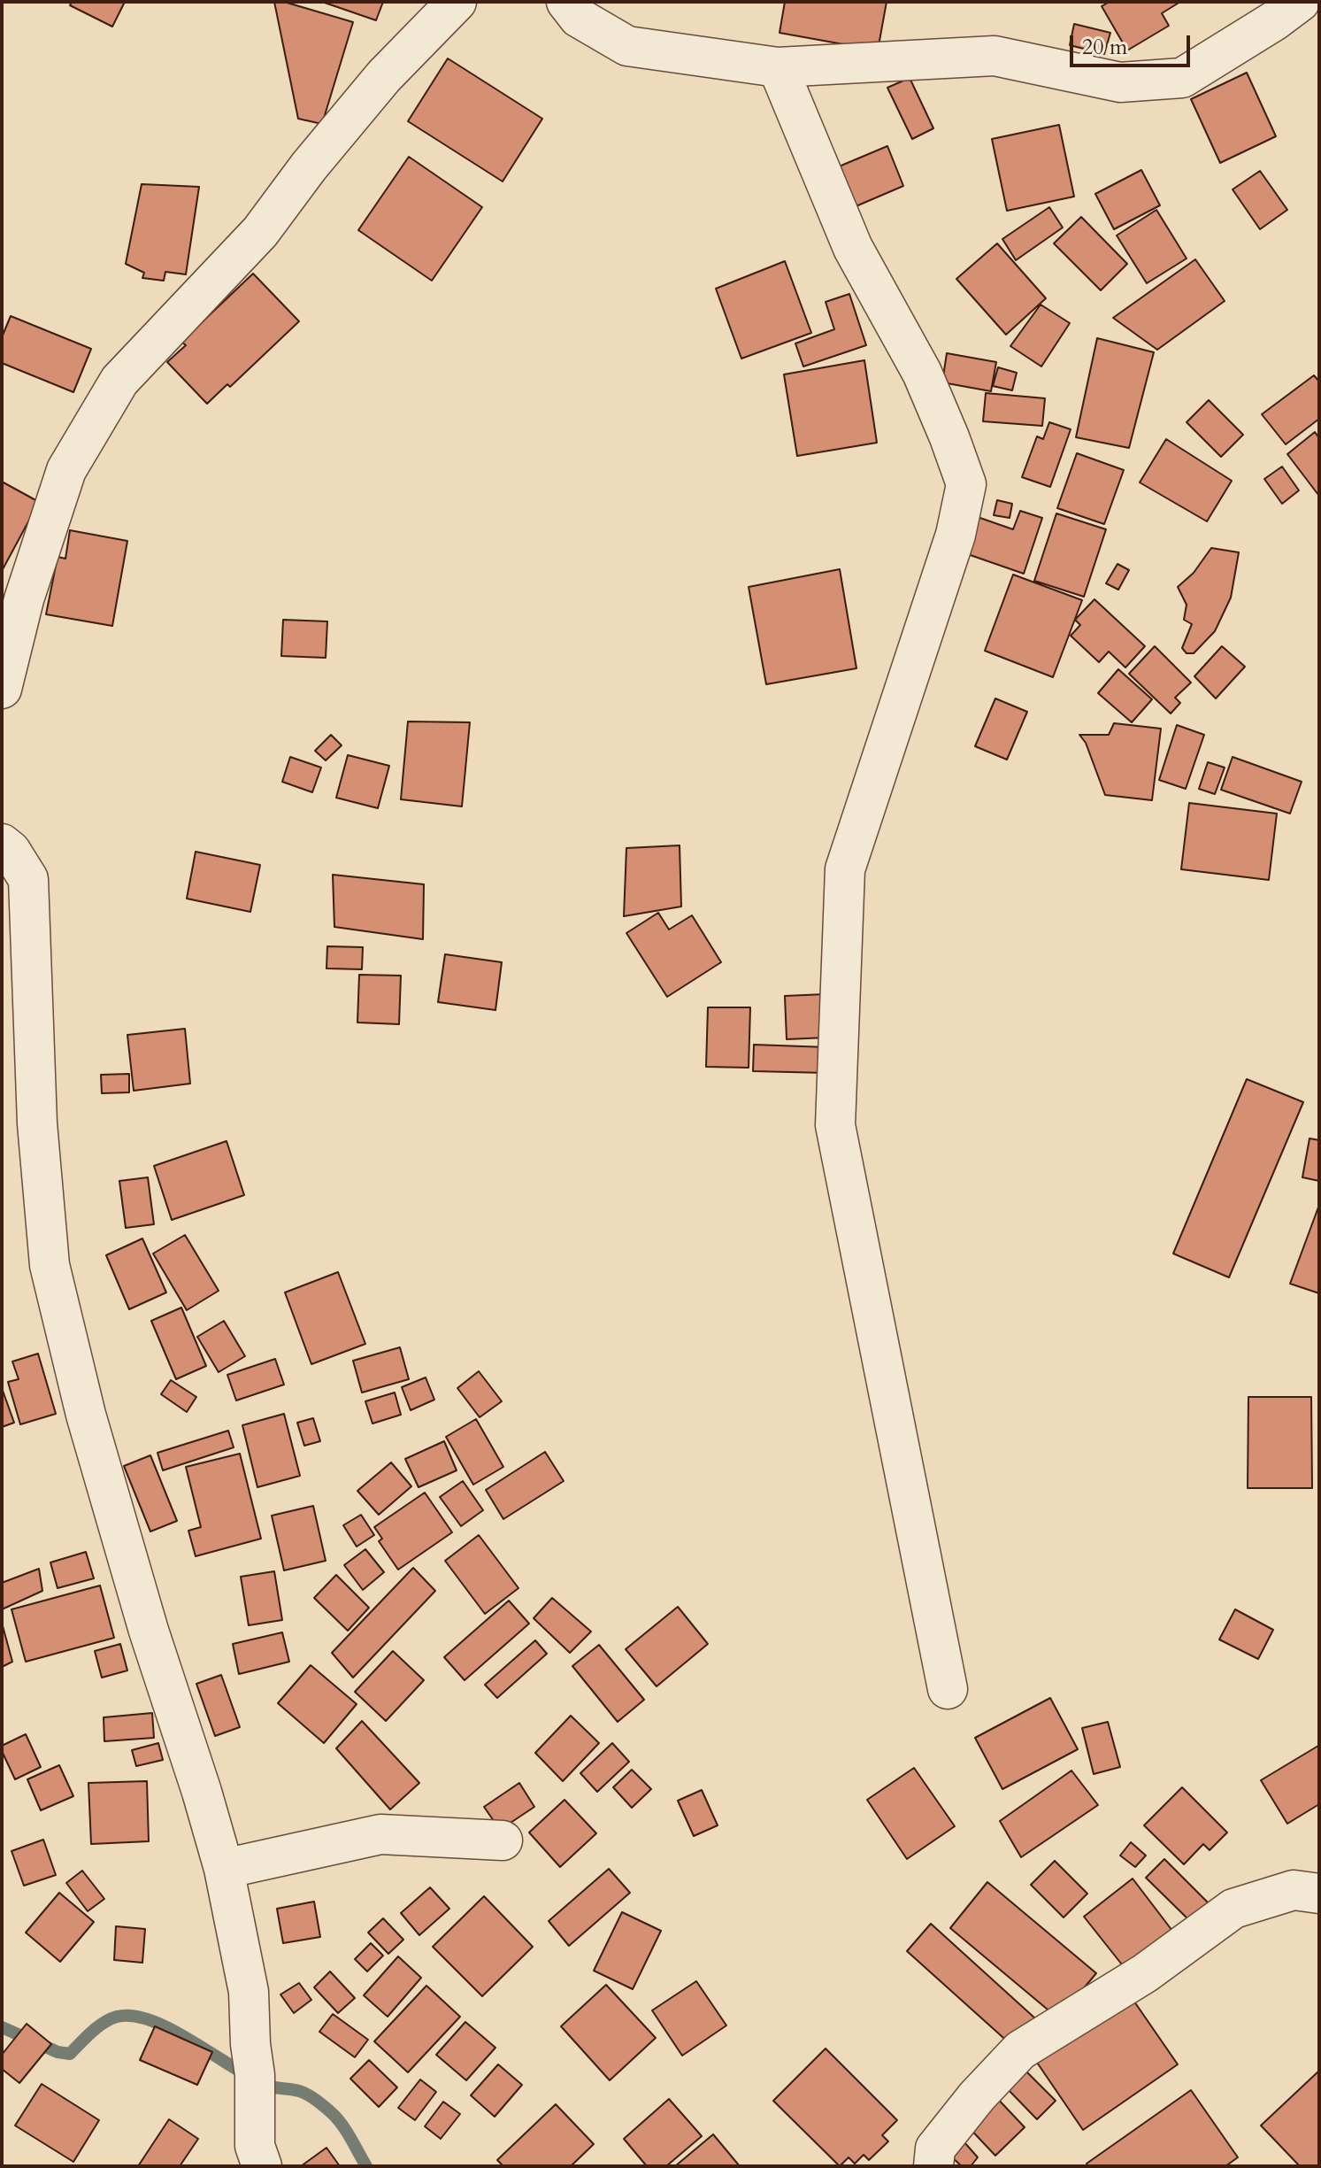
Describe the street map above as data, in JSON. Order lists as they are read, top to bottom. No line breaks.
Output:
{"scale_bar":"20 m"}
